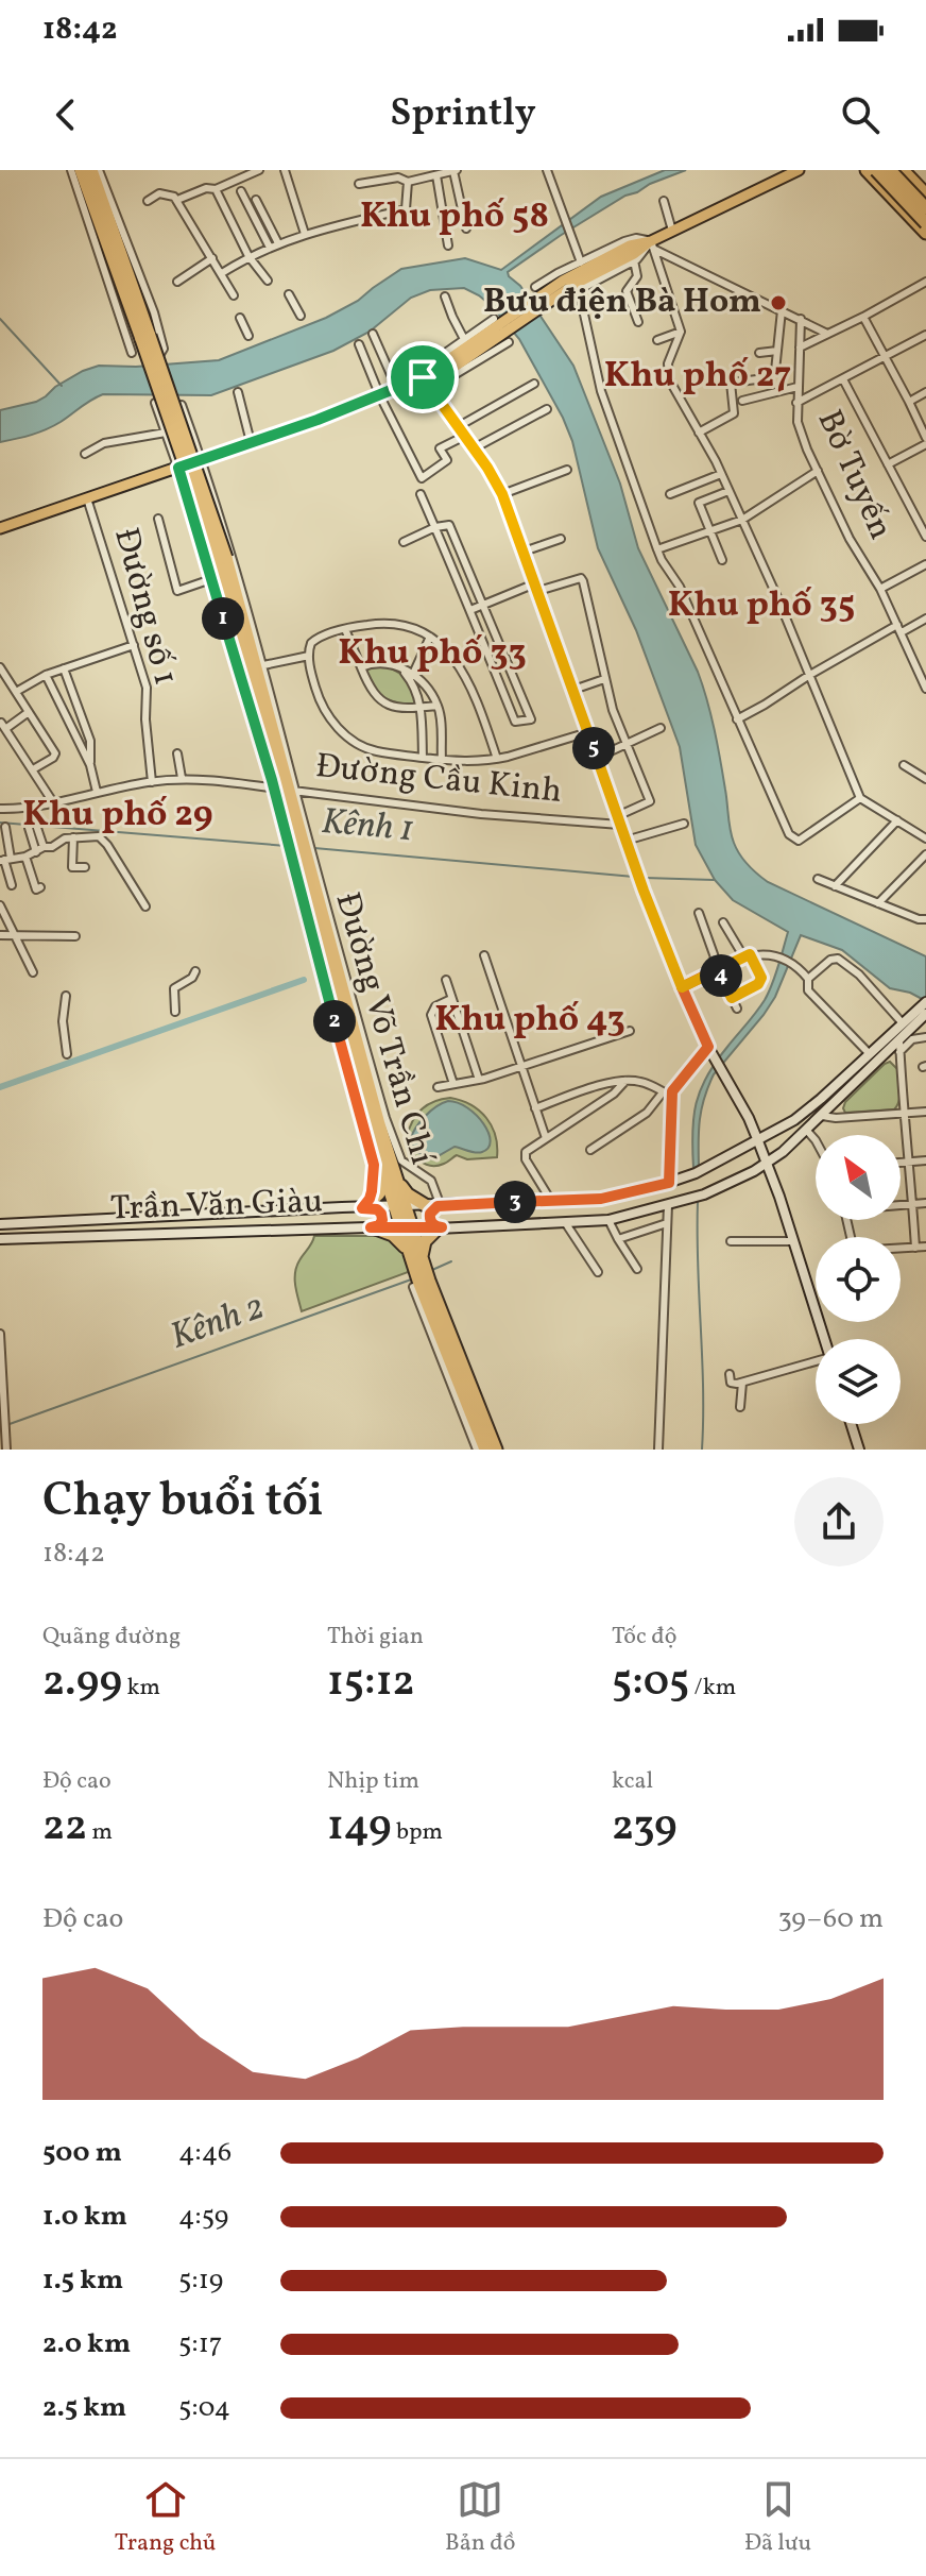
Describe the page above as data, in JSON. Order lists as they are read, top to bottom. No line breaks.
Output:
{"streets":{"highway":["Đường Võ Trần Chí"],"main road":["Trần Văn Giàu"],"street":["Bờ Tuyến","Đường số 1","Đường Cầu Kinh"]},"crossings":[["Đường số 1","Đường Cầu Kinh"],["Đường Võ Trần Chí","Trần Văn Giàu"]],"districts":["Khu phố 58","Khu phố 27","Khu phố 35","Khu phố 33","Khu phố 29","Khu phố 43"],"water":["Kênh 1","Kênh 2"],"places":["Bưu điện Bà Hom"],"north":"top left","page":{"status":"18:42","header":"Sprintly","pins":["1","5","4","2","3"],"heading":["Chạy buổi tối","18:42"],"stats":[["Quãng đường","2.99 km"],["Thời gian","15:12"],["Tốc độ","5:05 /km"],["Độ cao","22 m"],["Nhịp tim","149 bpm"],["kcal","239"]],"chart":["Độ cao","39–60 m"],"list":[{"name":"500 m","note":"4:46"},{"name":"1.0 km","note":"4:59"},{"name":"1.5 km","note":"5:19"},{"name":"2.0 km","note":"5:17"},{"name":"2.5 km","note":"5:04"}],"tabs":["Trang chủ","Bản đồ","Đã lưu"]}}
